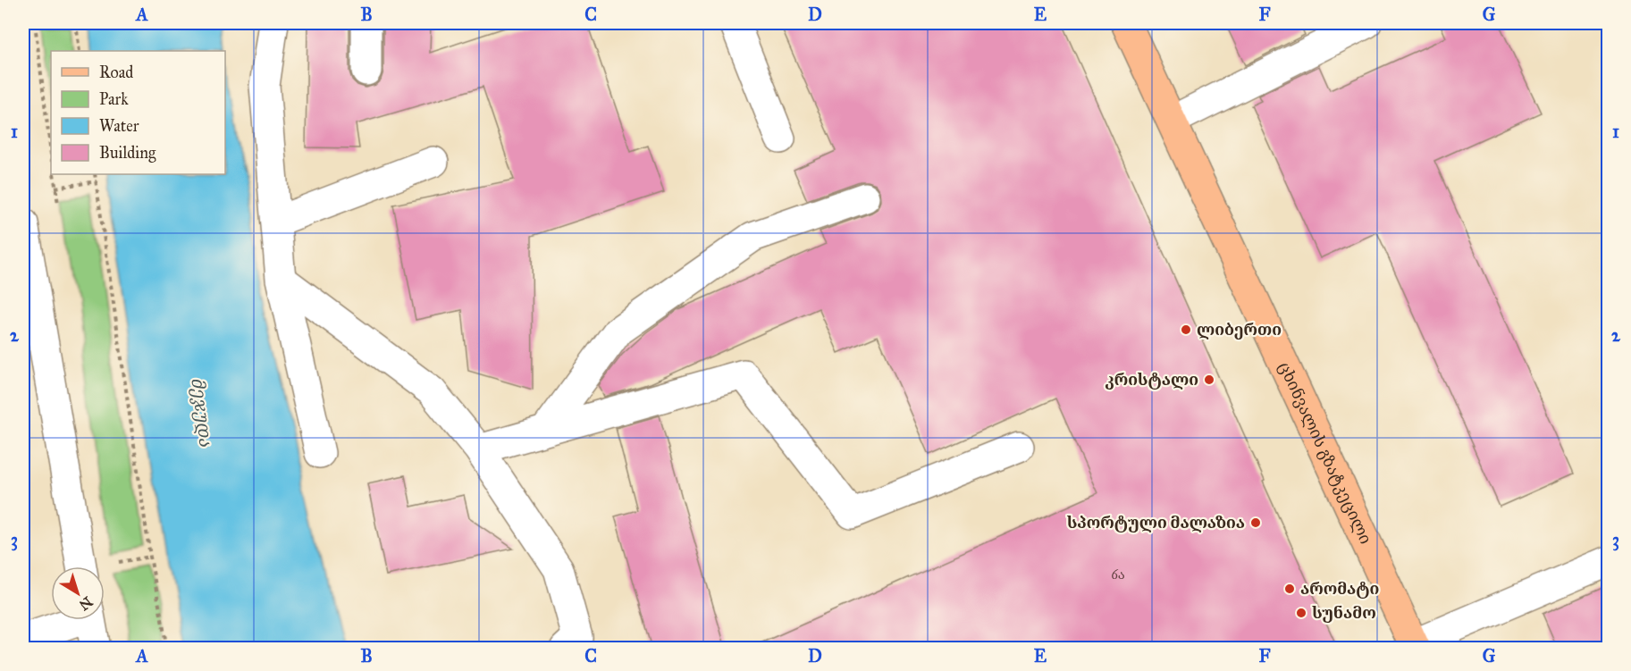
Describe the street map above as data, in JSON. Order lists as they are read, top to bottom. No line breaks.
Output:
{"streets":{"main road":["ცხინვალის გზატკეცილი"]},"water":["მეჯუდა"],"places":["ლიბერთი","კრისტალი","სპორტული მალაზია","არომატი","სუნამო"],"house_numbers":["6ა"],"legend":["Road","Park","Water","Building"],"north":"bottom right","grid":{"columns":["A","B","C","D","E","F","G"],"rows":["1","2","3"]}}
